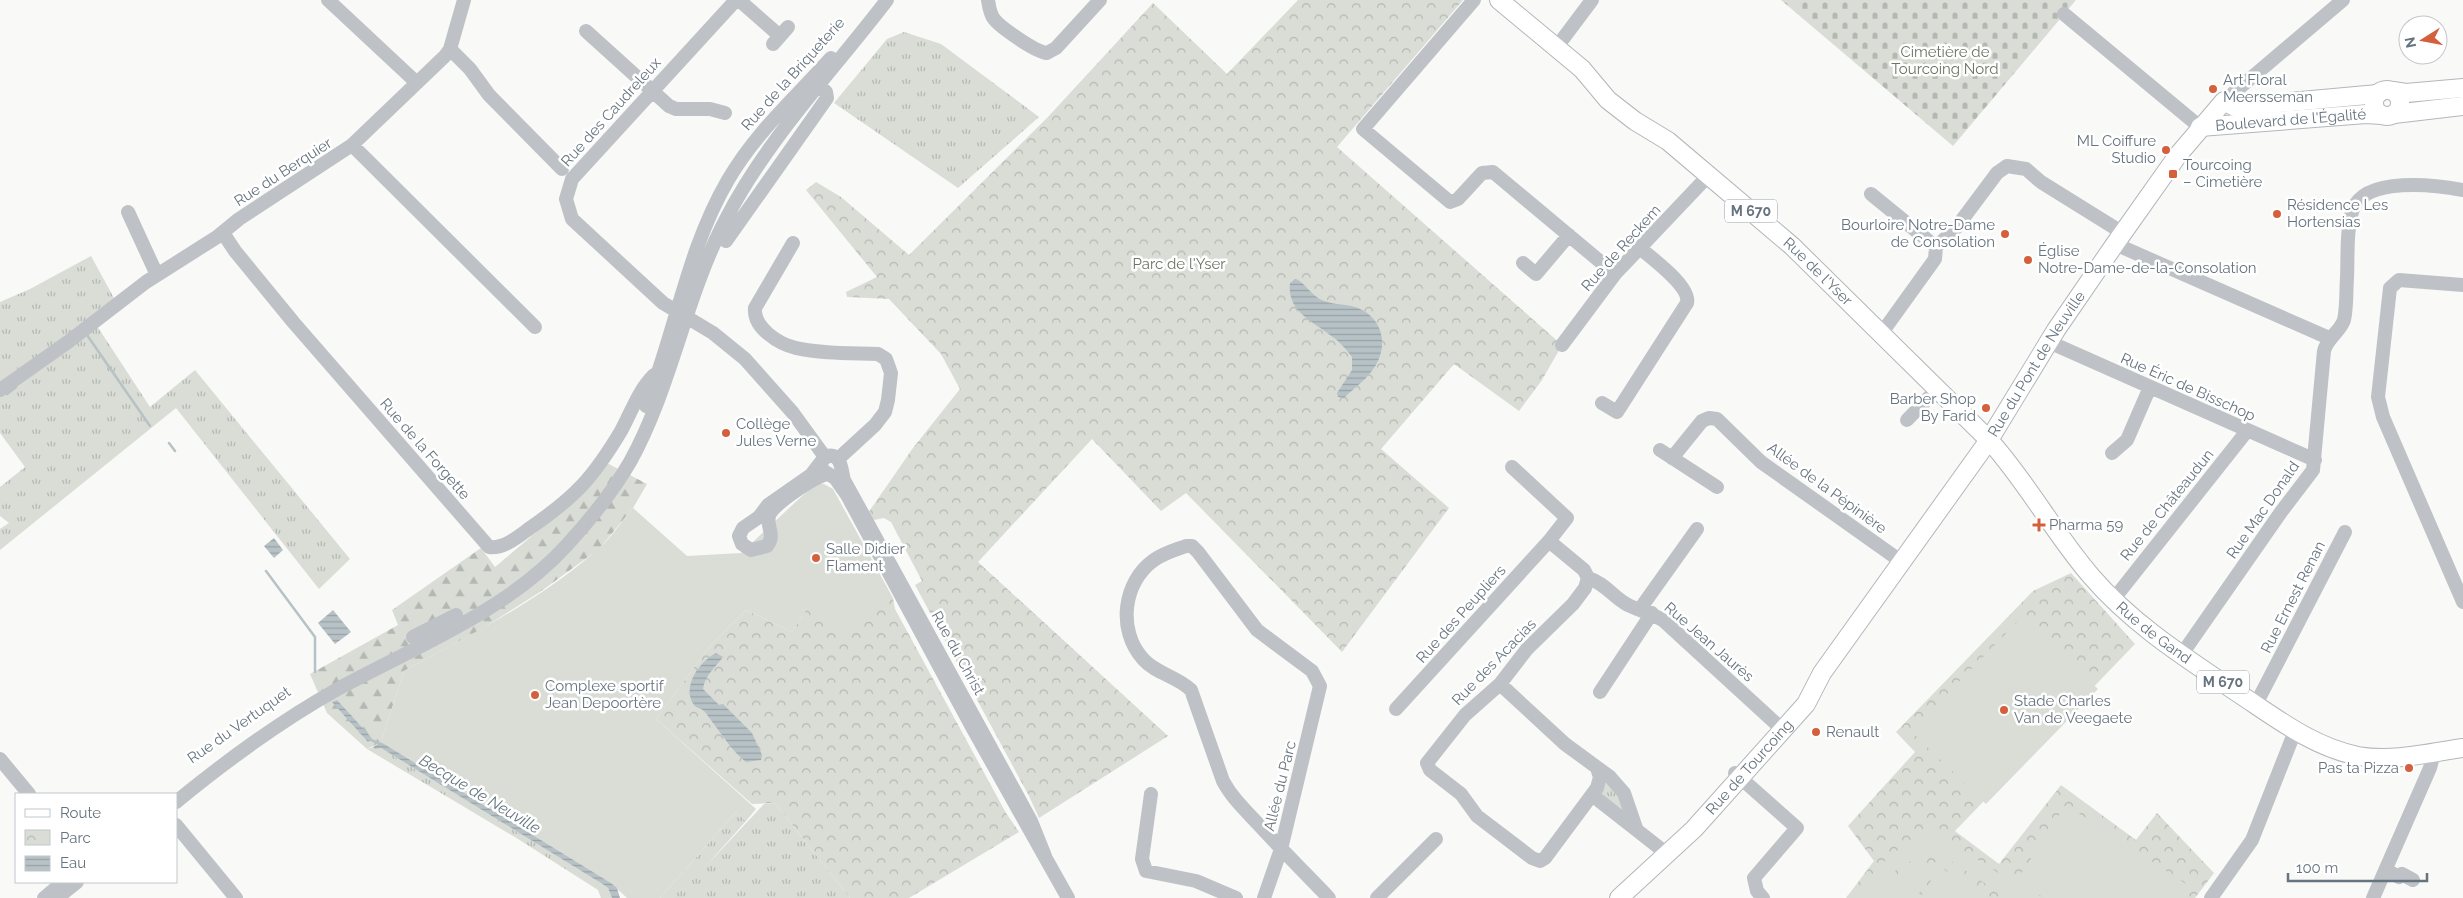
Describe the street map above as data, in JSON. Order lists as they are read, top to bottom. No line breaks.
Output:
{"streets":{"main road":["Boulevard de l'Égalité","M 670","Rue de l'Yser","Rue du Pont de Neuville","Rue de Gand","Rue de Tourcoing"],"street":["Rue de la Briqueterie","Rue des Caudreleux","Rue du Berquier","Rue de Reckem","Rue Éric de Bisschop","Rue de la Forgette","Allée de la Pépinière","Rue de Châteaudun","Rue Mac Donald","Rue Ernest Renan","Rue des Peupliers","Rue Jean Jaurès","Rue du Christ","Rue des Acacias","Rue du Vertuquet","Allée du Parc"]},"crossings":[["Rue de la Briqueterie","Rue des Caudreleux"],["Rue de la Briqueterie","Rue du Christ"],["Rue des Caudreleux","Rue du Christ"],["Boulevard de l'Égalité","Rue du Pont de Neuville"],["Rue du Berquier","Rue de la Forgette"],["Rue de Reckem","Rue de l'Yser"],["Rue de l'Yser","Rue du Pont de Neuville"],["Rue de l'Yser","Rue de Gand"],["Rue du Pont de Neuville","Rue Éric de Bisschop"],["Rue du Pont de Neuville","Allée de la Pépinière"],["Rue du Pont de Neuville","Rue de Gand"],["Rue du Pont de Neuville","Rue de Tourcoing"],["Rue Éric de Bisschop","Rue de Châteaudun"],["Rue Éric de Bisschop","Rue Mac Donald"],["Rue de Châteaudun","Rue de Gand"],["Rue Mac Donald","Rue de Gand"],["Rue Ernest Renan","Rue de Gand"],["Rue des Peupliers","Rue Jean Jaurès"],["Rue Jean Jaurès","Rue des Acacias"],["Rue Jean Jaurès","Rue de Tourcoing"]],"water":["Becque de Neuville"],"parks":["Cimetière de Tourcoing Nord","Parc de l'Yser"],"places":{"other":["Art Floral Meersseman","ML Coiffure Studio","Résidence Les Hortensias","Bourloire Notre-Dame de Consolation","Église Notre-Dame-de-la-Consolation","Barber Shop By Farid","Collège Jules Verne","Salle Didier Flament","Complexe sportif Jean Depoortère","Stade Charles Van de Veegaete","Renault","Pas ta Pizza"],"transit":["Tourcoing – Cimetière"],"health":["Pharma 59"]},"legend":["Route","Parc","Eau"],"scale_bar":"100 m","north":"left"}
